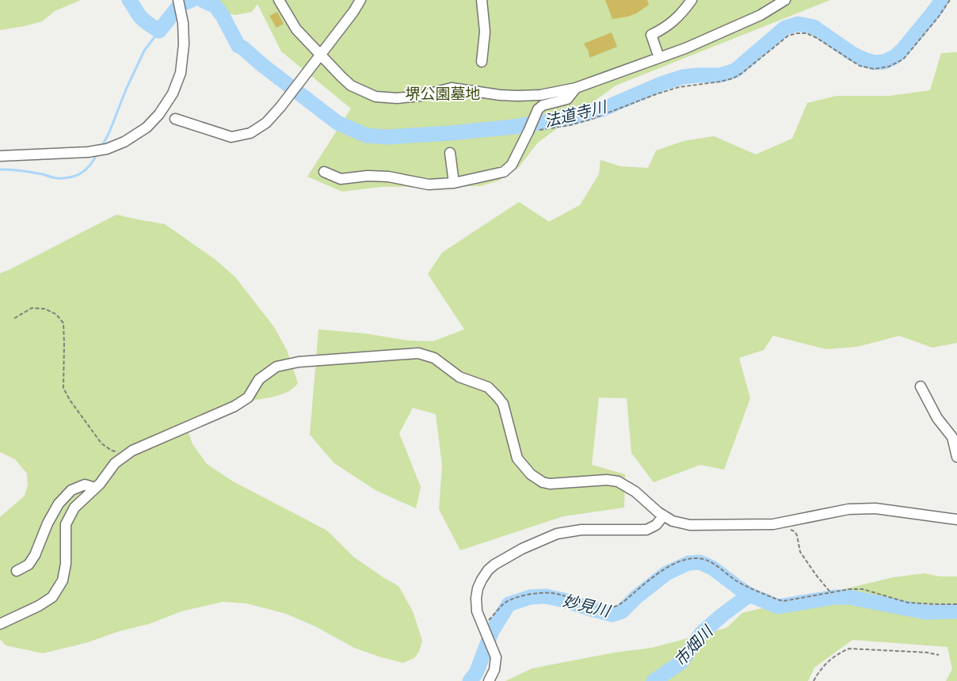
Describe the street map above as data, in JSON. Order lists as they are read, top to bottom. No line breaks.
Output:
{"water":["法道寺川","妙見川","市畑川"],"parks":["堺公園墓地"]}
